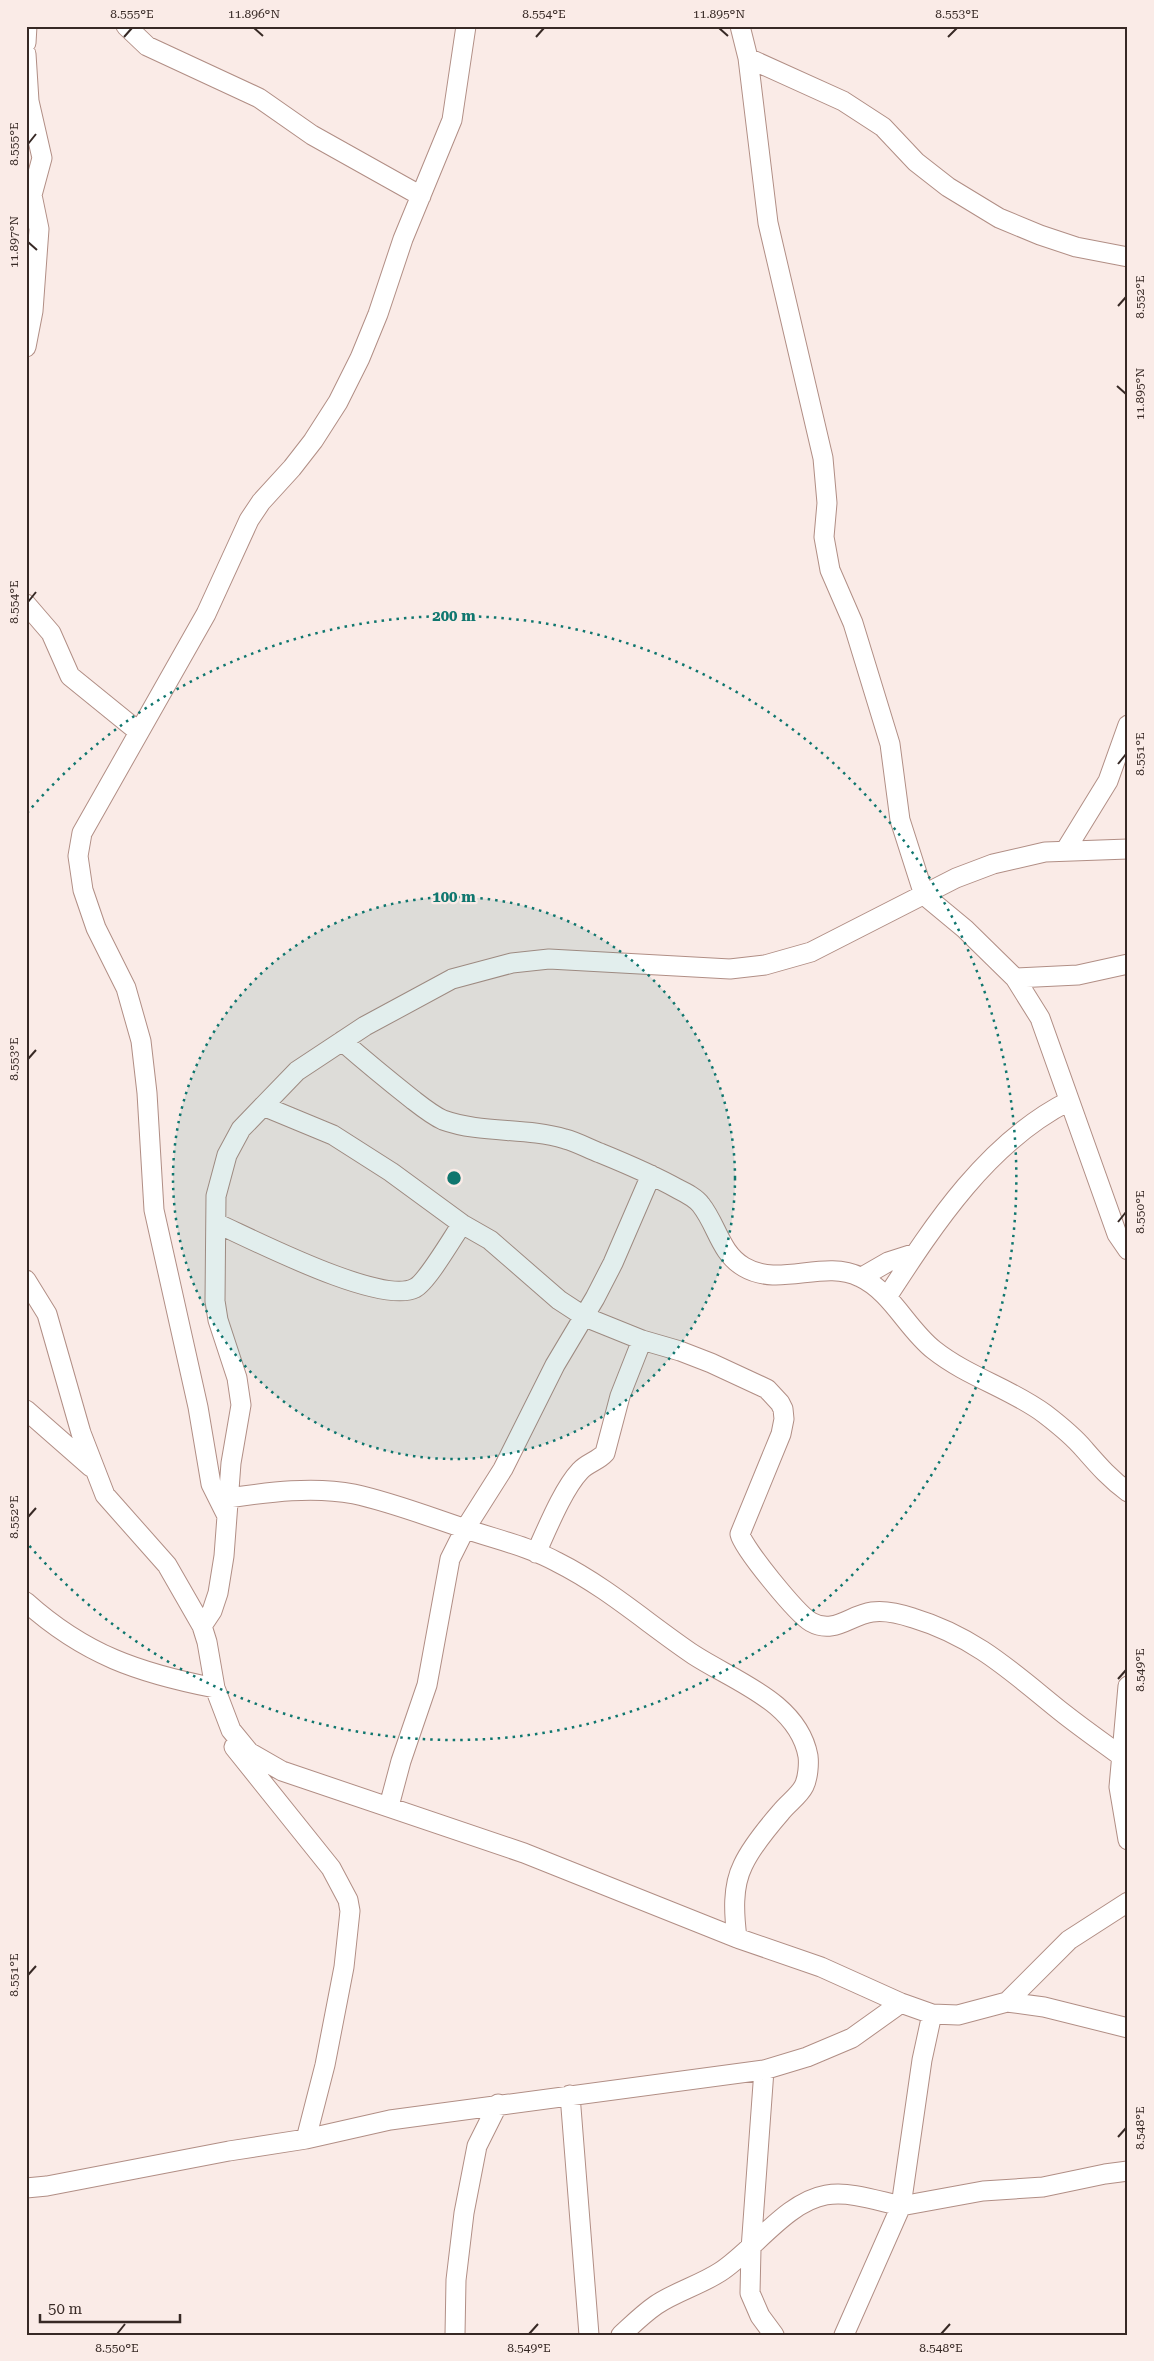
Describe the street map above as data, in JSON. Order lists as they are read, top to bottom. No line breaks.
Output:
{"scale_bar":"50 m","coordinates":["8.555°E","11.896°N","8.554°E","11.895°N","8.553°E","11.897°N","8.552°E","8.551°E","8.550°E","8.549°E","8.548°E"],"rings":["200 m","100 m"]}
